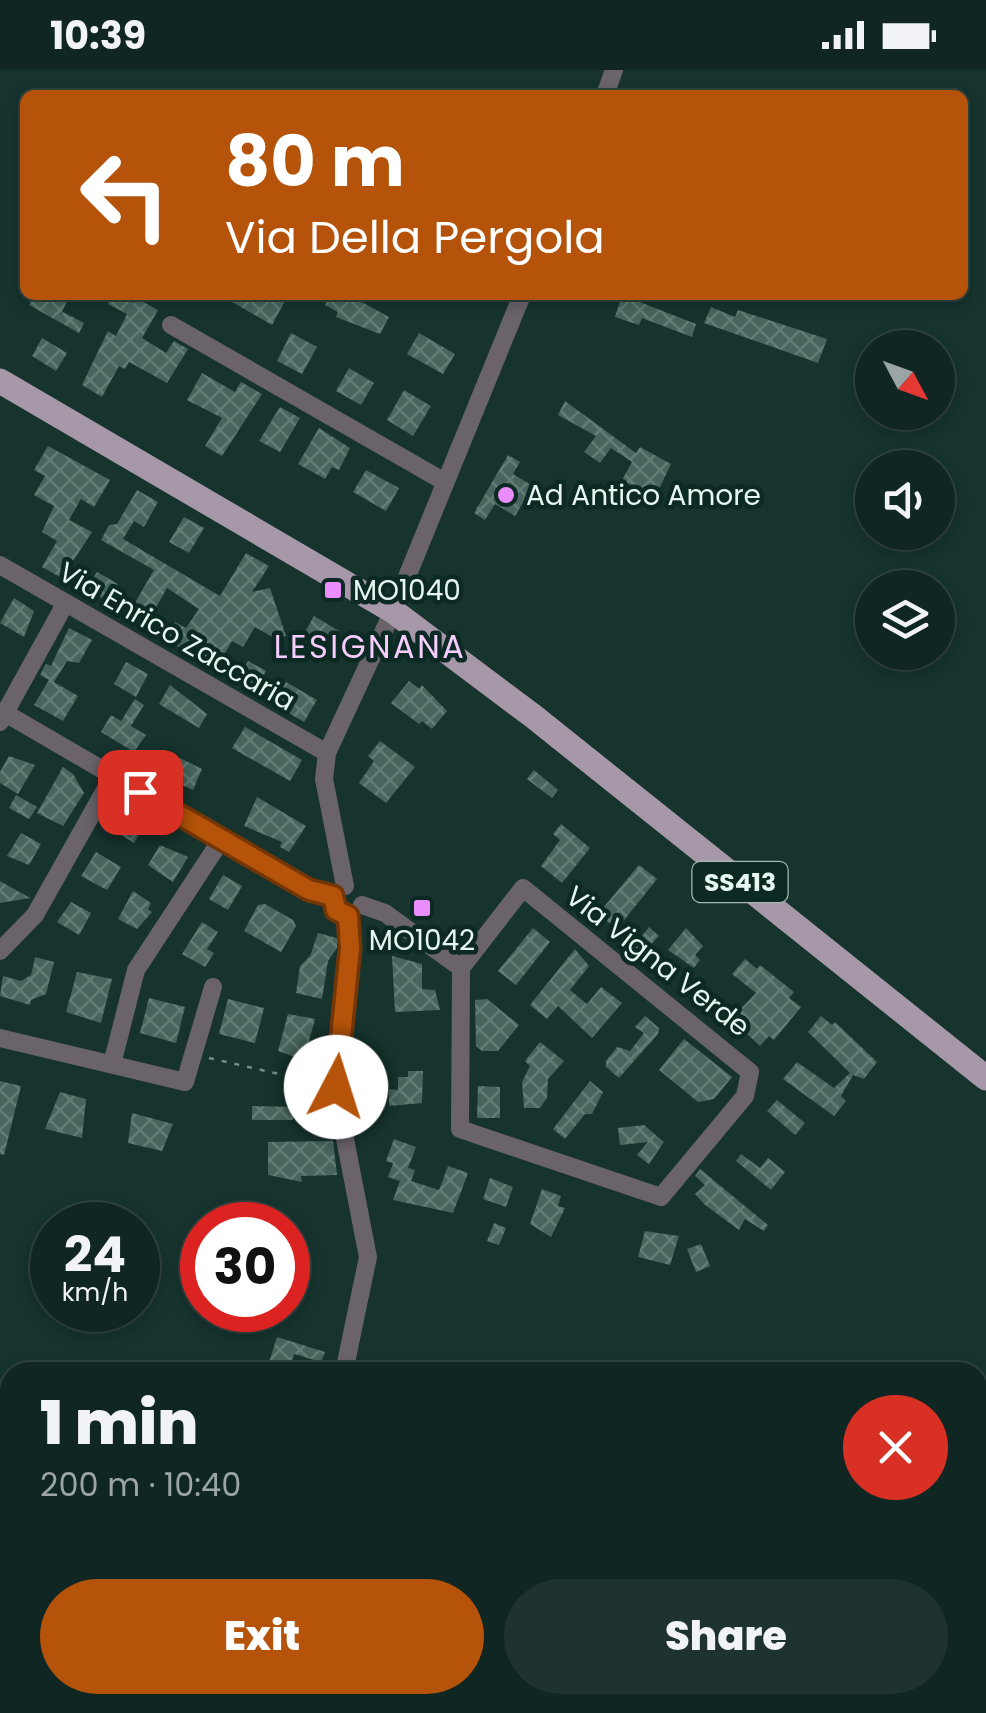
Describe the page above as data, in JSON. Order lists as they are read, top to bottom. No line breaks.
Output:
{"streets":{"main road":["SS413"],"street":["Via Enrico Zaccaria","Via Vigna Verde"]},"districts":["LESIGNANA"],"places":{"other":["Ad Antico Amore"],"transit":["MO1040","MO1042"]},"north":"bottom right","page":{"status":"10:39","turn":["80 m","Via Della Pergola"],"speed":"24 km/h","limit":"30","heading":["1 min","200 m · 10:40"],"buttons":["Exit","Share"]}}
